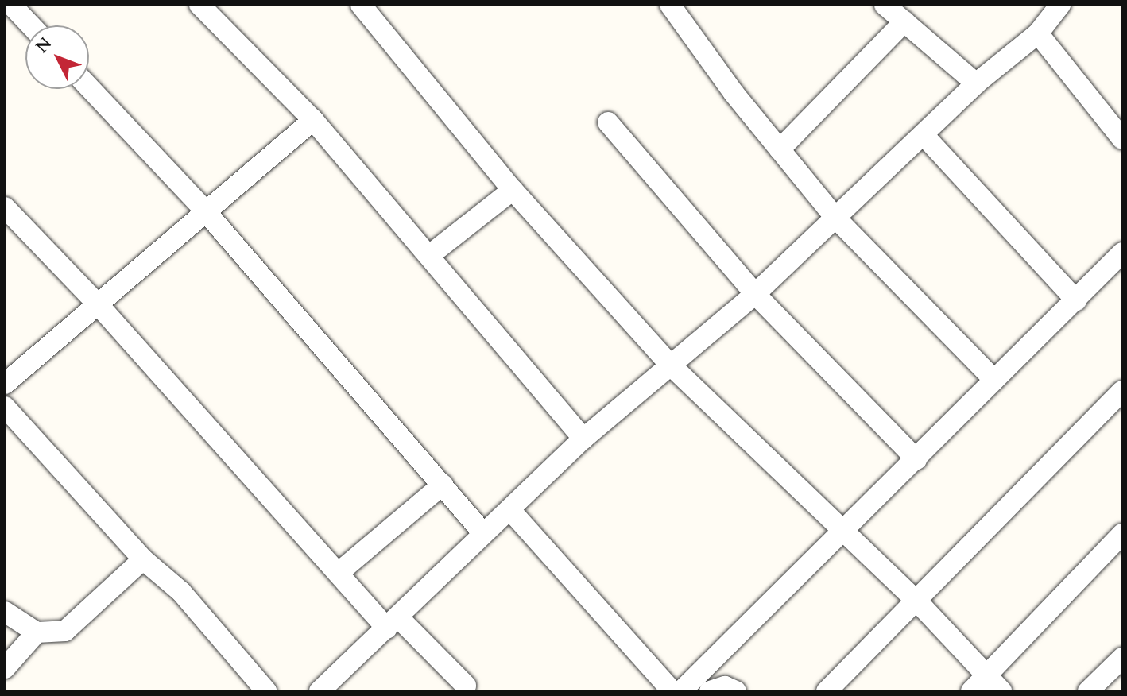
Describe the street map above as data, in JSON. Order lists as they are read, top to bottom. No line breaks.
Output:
{"north":"top left"}
